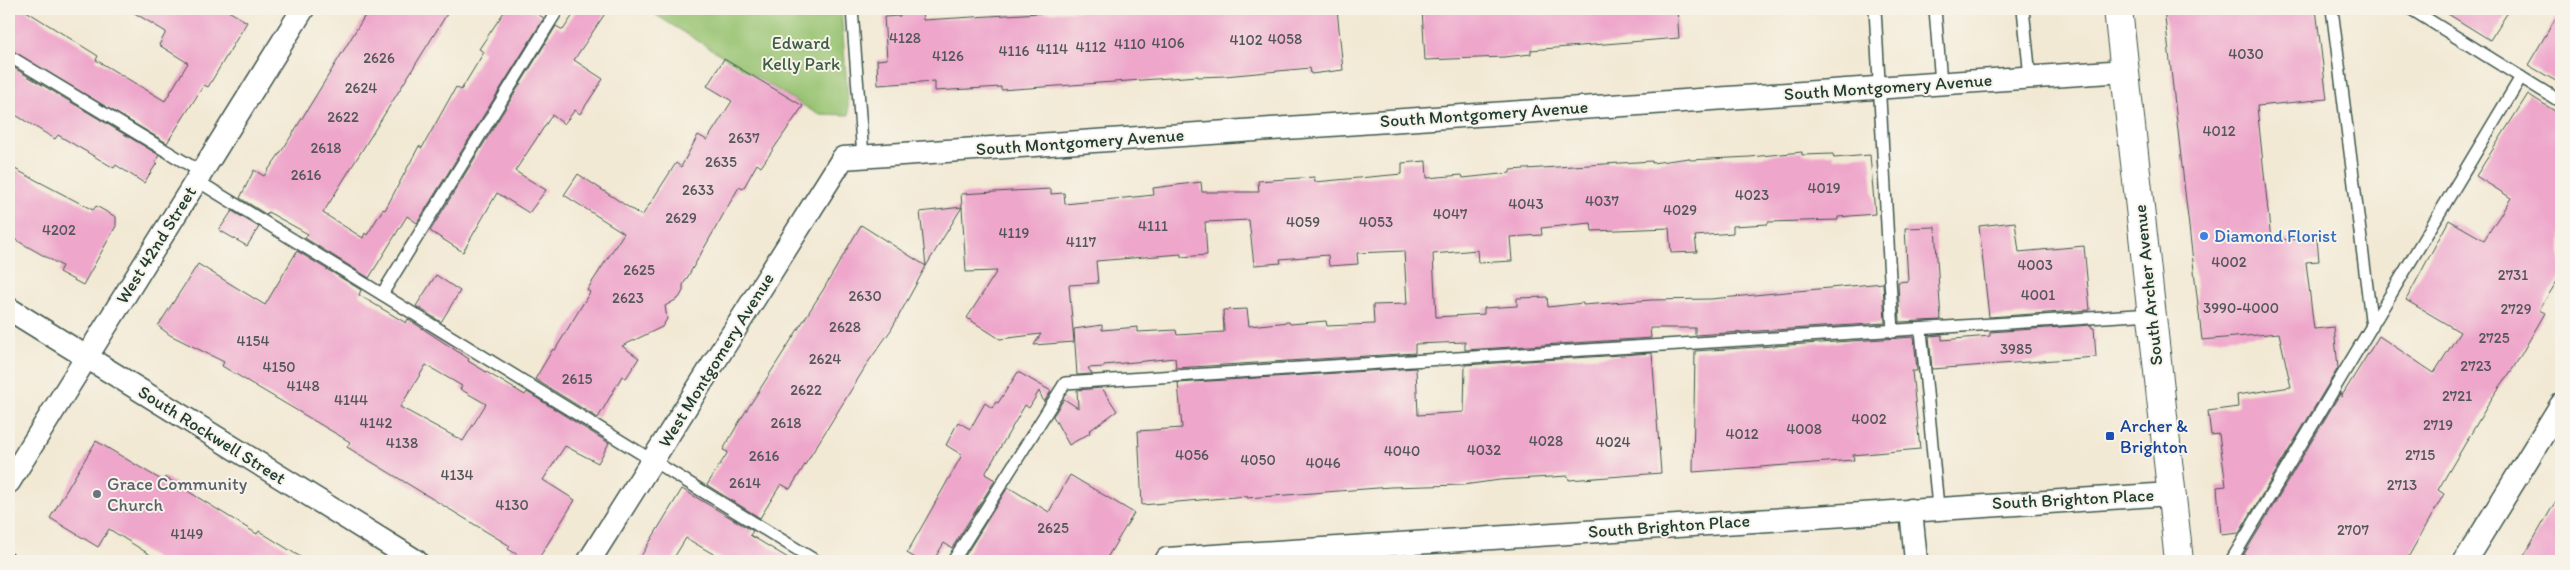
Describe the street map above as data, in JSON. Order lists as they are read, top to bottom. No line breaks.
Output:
{"streets":{"main road":["South Archer Avenue"],"street":["South Montgomery Avenue","West 42nd Street","West Montgomery Avenue","South Rockwell Street","South Brighton Place"]},"crossings":[["South Montgomery Avenue","South Archer Avenue"],["South Montgomery Avenue","West Montgomery Avenue"],["West 42nd Street","South Rockwell Street"],["South Archer Avenue","South Brighton Place"]],"parks":["Edward Kelly Park"],"places":{"other":["Diamond Florist","Grace Community Church"],"transit":["Archer & Brighton"]},"house_numbers":["4128","4058","4102","4106","4110","4112","4114","4116","4030","4126","2626","2624","2622","4012","2637","2618","2635","2616","4019","2633","4023","4037","4043","4029","4047","2629","4059","4053","4111","4202","4119","4117","4002","4003","2625","2731","4001","2630","2623","3990-4000","2729","2628","2725","4154","3985","2624","2723","4150","2615","4148","2622","2721","4144","4002","4142","2618","2719","4008","4012","4028","4024","4138","4032","4040","4056","2715","2616","4050","4046","4134","2614","2713","4130","2625","2707","4149"]}
